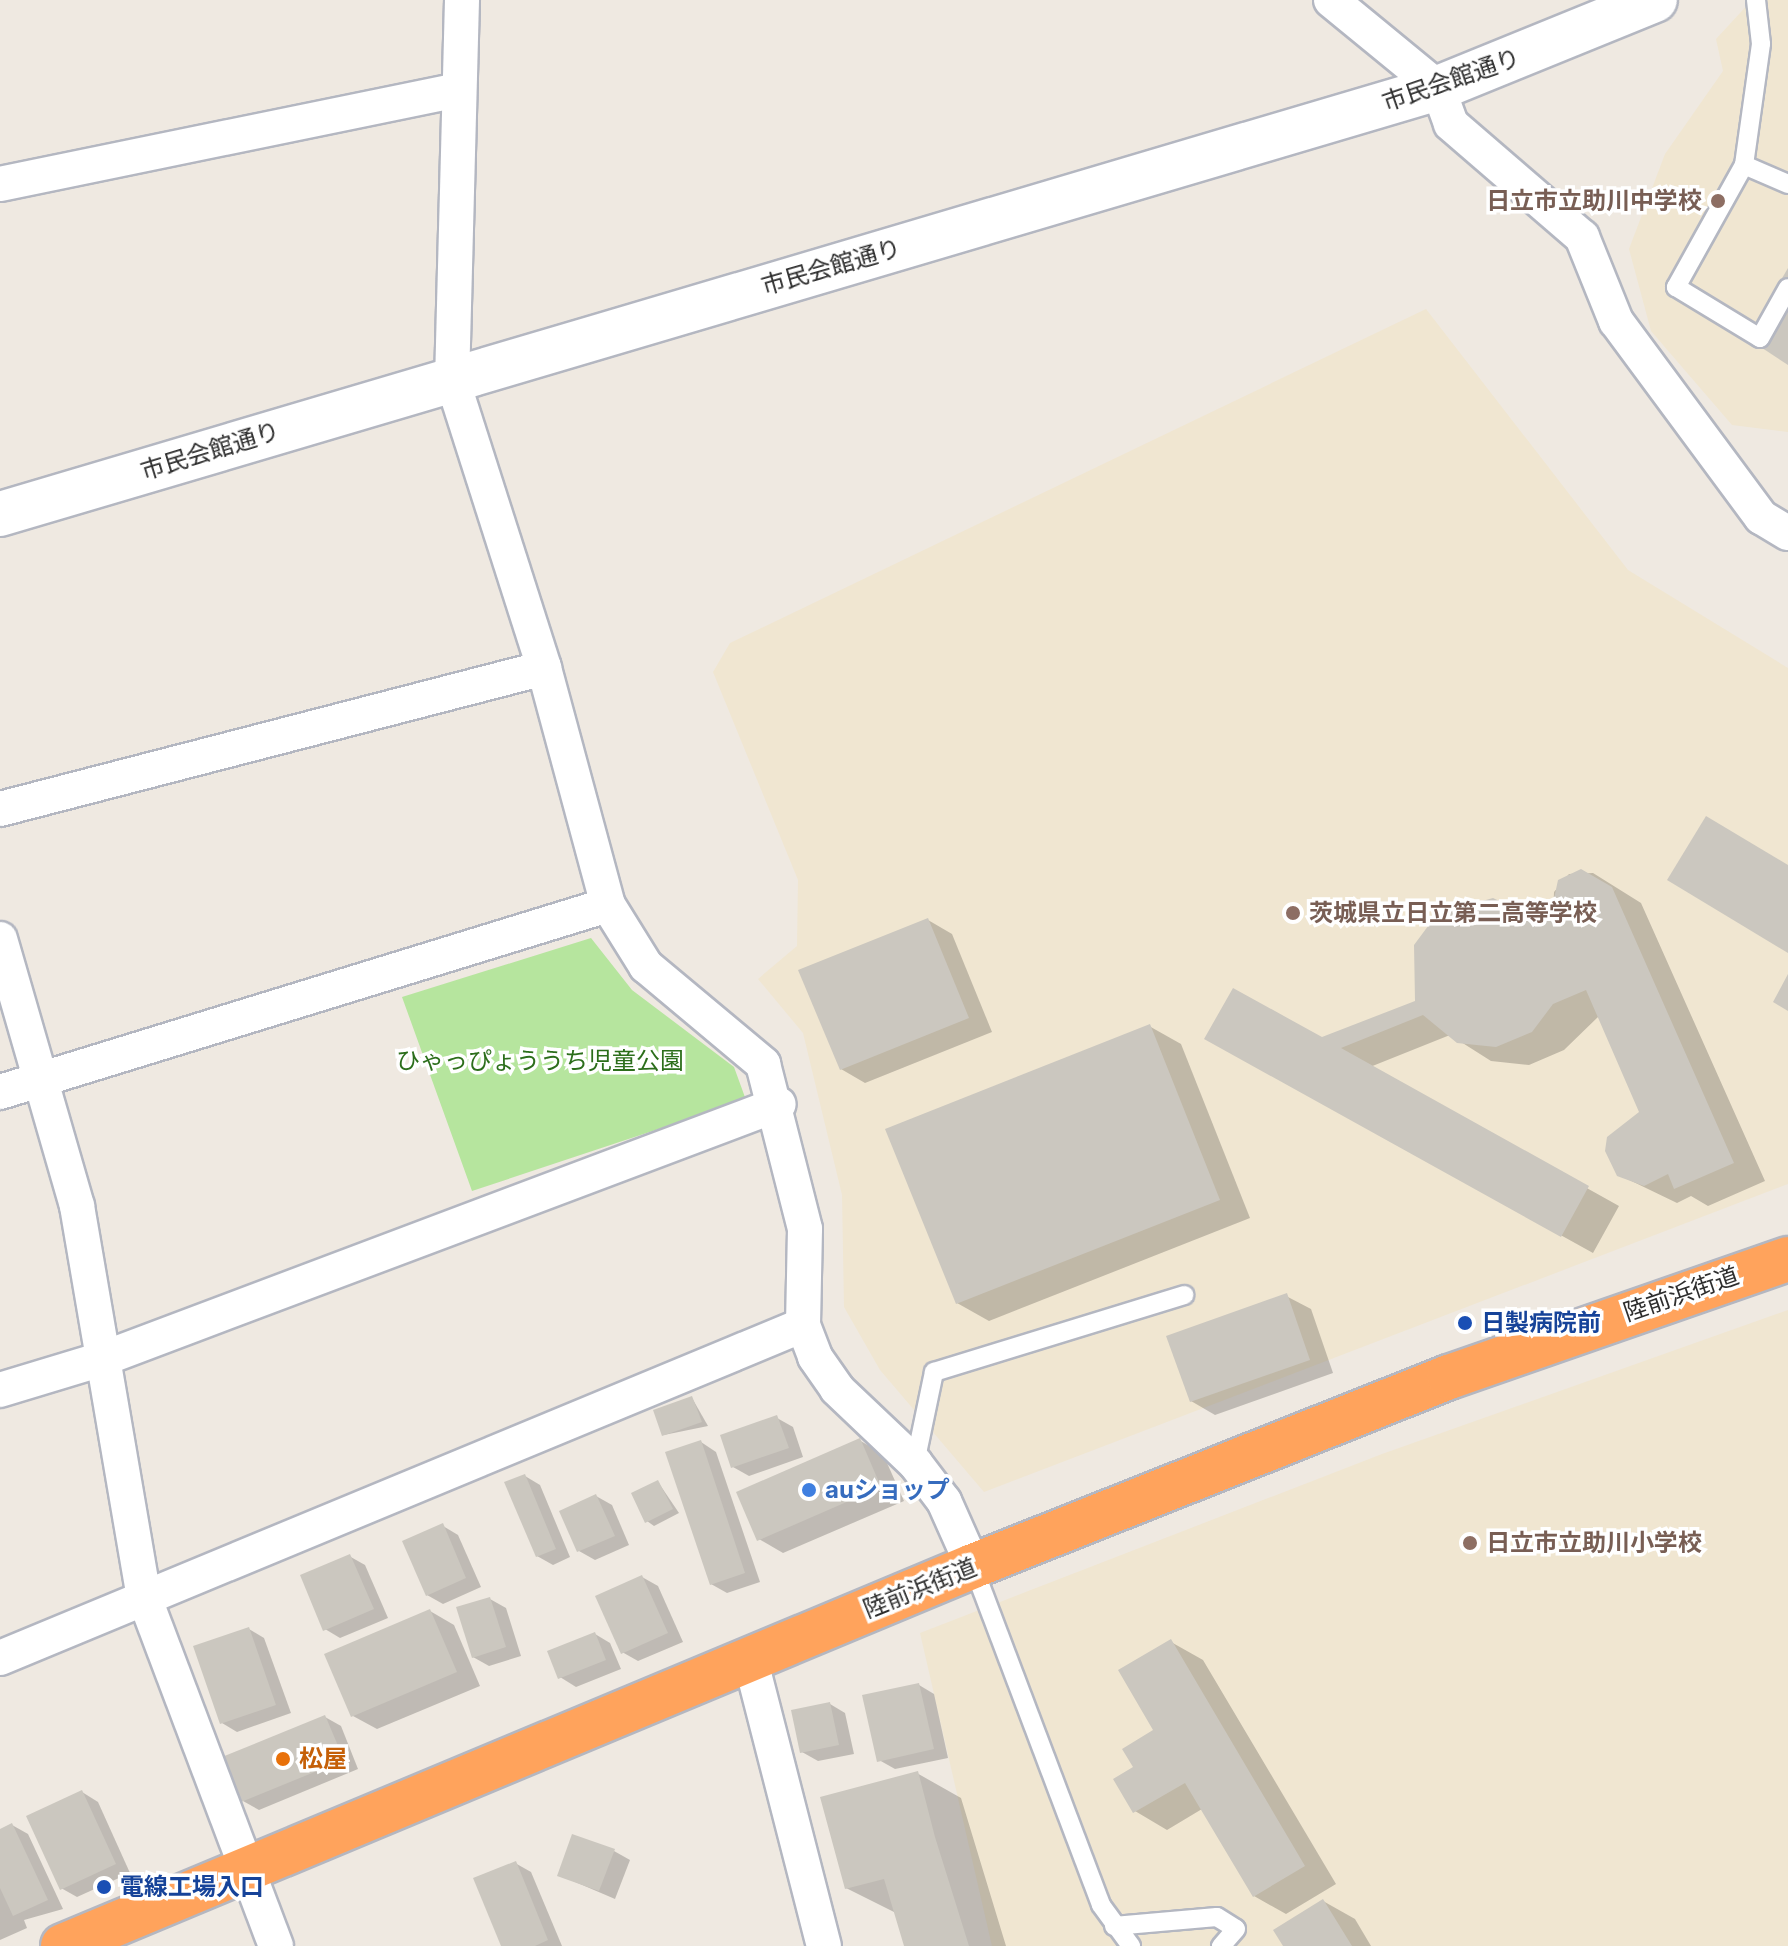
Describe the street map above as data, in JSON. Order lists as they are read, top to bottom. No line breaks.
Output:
{"streets":{"highway":["陸前浜街道"],"street":["市民会館通り"]},"parks":["ひゃっぴょううち児童公園"],"places":["日立市立助川中学校","茨城県立日立第二高等学校","日製病院前","auショップ","日立市立助川小学校","松屋","電線工場入口"]}
